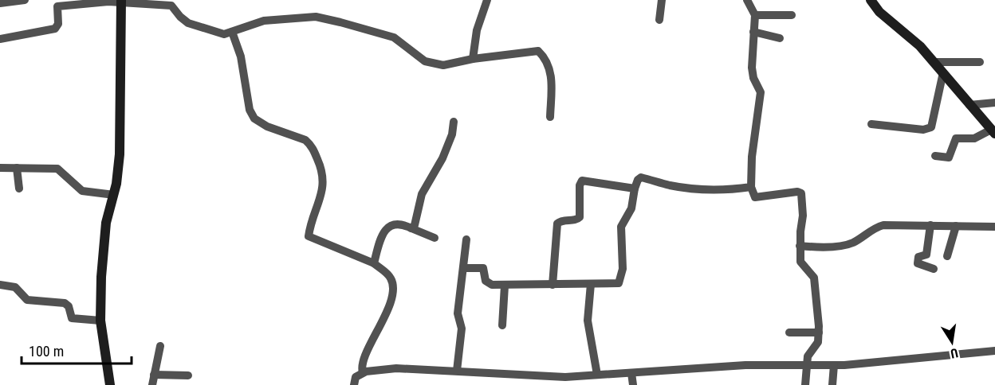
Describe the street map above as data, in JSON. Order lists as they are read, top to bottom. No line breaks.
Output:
{"scale_bar":"100 m","north":"bottom"}
